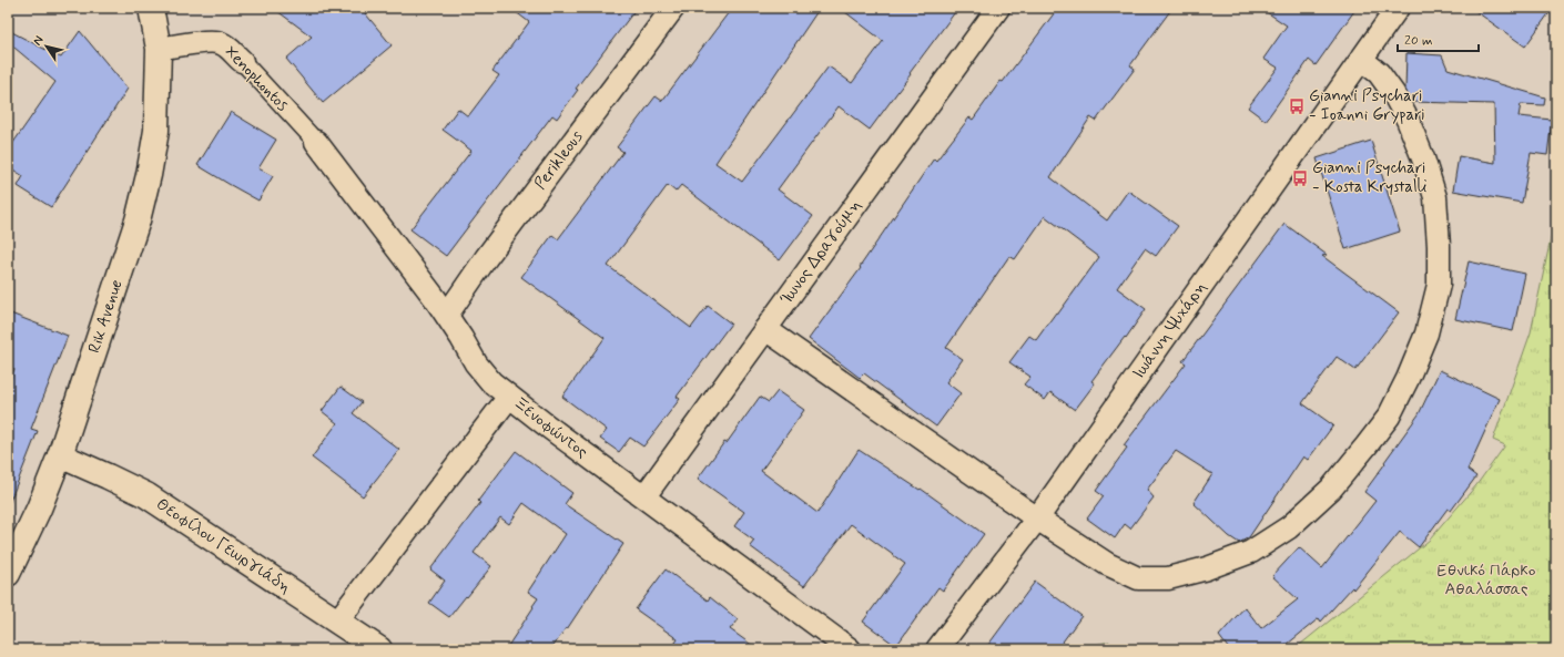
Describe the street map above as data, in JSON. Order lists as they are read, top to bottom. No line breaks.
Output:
{"streets":{"main road":["Rik Avenue","Θεοφίλου Γεωργιάδη"],"street":["Xenophontos","Perikleous","Ίωνος Δραγούμη","Ιωάννη Ψυχάρη","Ξενοφώντος"]},"crossings":[["Xenophontos","Rik Avenue"],["Xenophontos","Ξενοφώντος"],["Perikleous","Ξενοφώντος"],["Ίωνος Δραγούμη","Ξενοφώντος"],["Rik Avenue","Θεοφίλου Γεωργιάδη"]],"parks":["Εθνικό Πάρκο Αθαλάσσας"],"places":{"bus stop":["Gianni Psychari - Ioanni Grypari","Gianni Psychari - Kosta Krystalli"]},"scale_bar":"20 m","north":"top left"}
